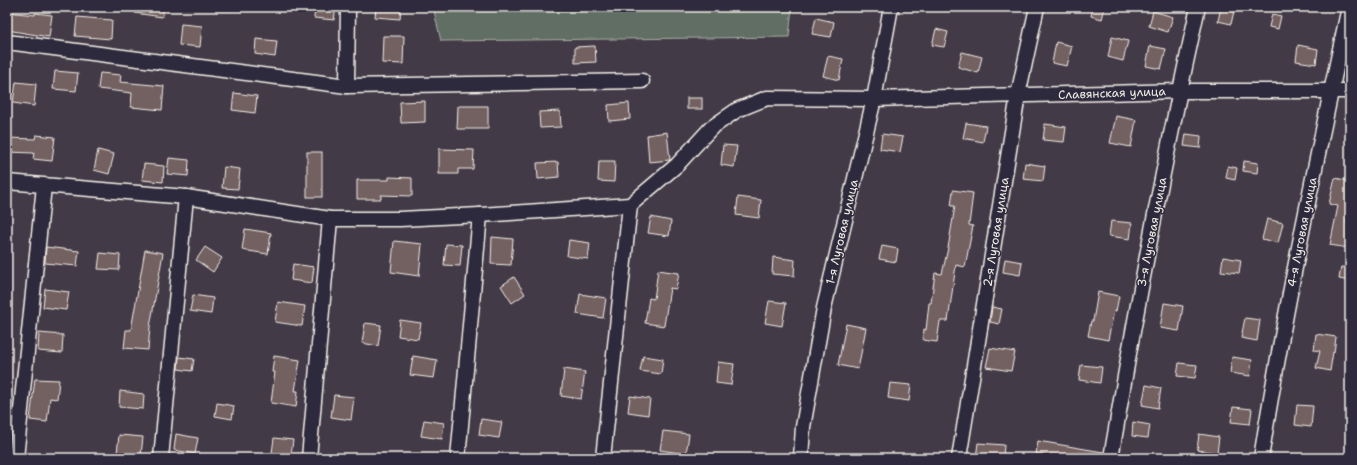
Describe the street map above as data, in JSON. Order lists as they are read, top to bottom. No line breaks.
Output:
{"streets":{"street":["Славянская улица","1-я Луговая улица","2-я Луговая улица","3-я Луговая улица","4-я Луговая улица"]},"crossings":[["Славянская улица","1-я Луговая улица"],["Славянская улица","2-я Луговая улица"],["Славянская улица","3-я Луговая улица"],["Славянская улица","4-я Луговая улица"]]}
